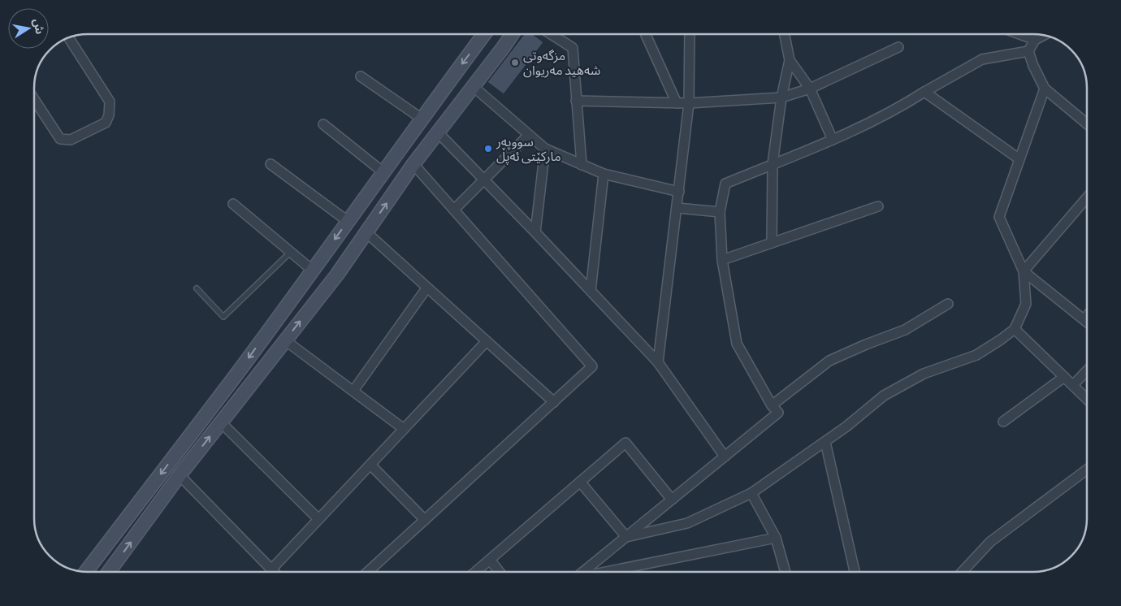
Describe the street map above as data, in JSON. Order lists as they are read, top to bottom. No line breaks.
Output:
{"places":["مزگەوتی شەھید مەریوان","سووپەر مارکێتی ئەپڵ"],"north":"right"}
